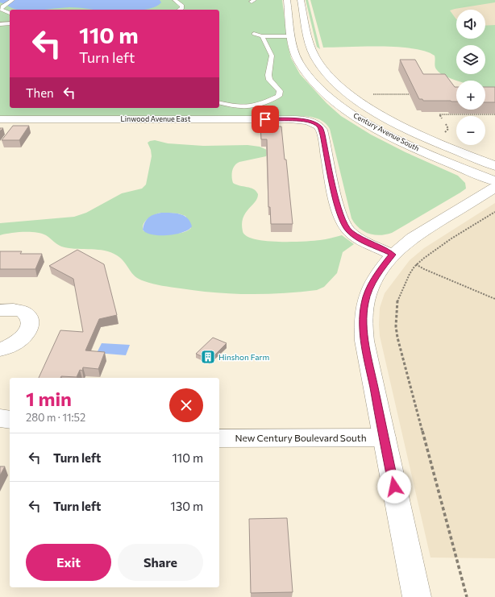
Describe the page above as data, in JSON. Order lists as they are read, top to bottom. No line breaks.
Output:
{"streets":{"main road":["Linwood Avenue East","Century Avenue South","New Century Boulevard South"]},"places":{"building":["Hinshon Farm"]},"page":{"map_buttons":["+","−"],"turn":["110 m","Turn left"],"then":"Then","heading":["1 min","280 m · 11:52"],"list":[{"name":"Turn left","value":"110 m"},{"name":"Turn left","value":"130 m"}],"buttons":["Exit","Share"]}}
